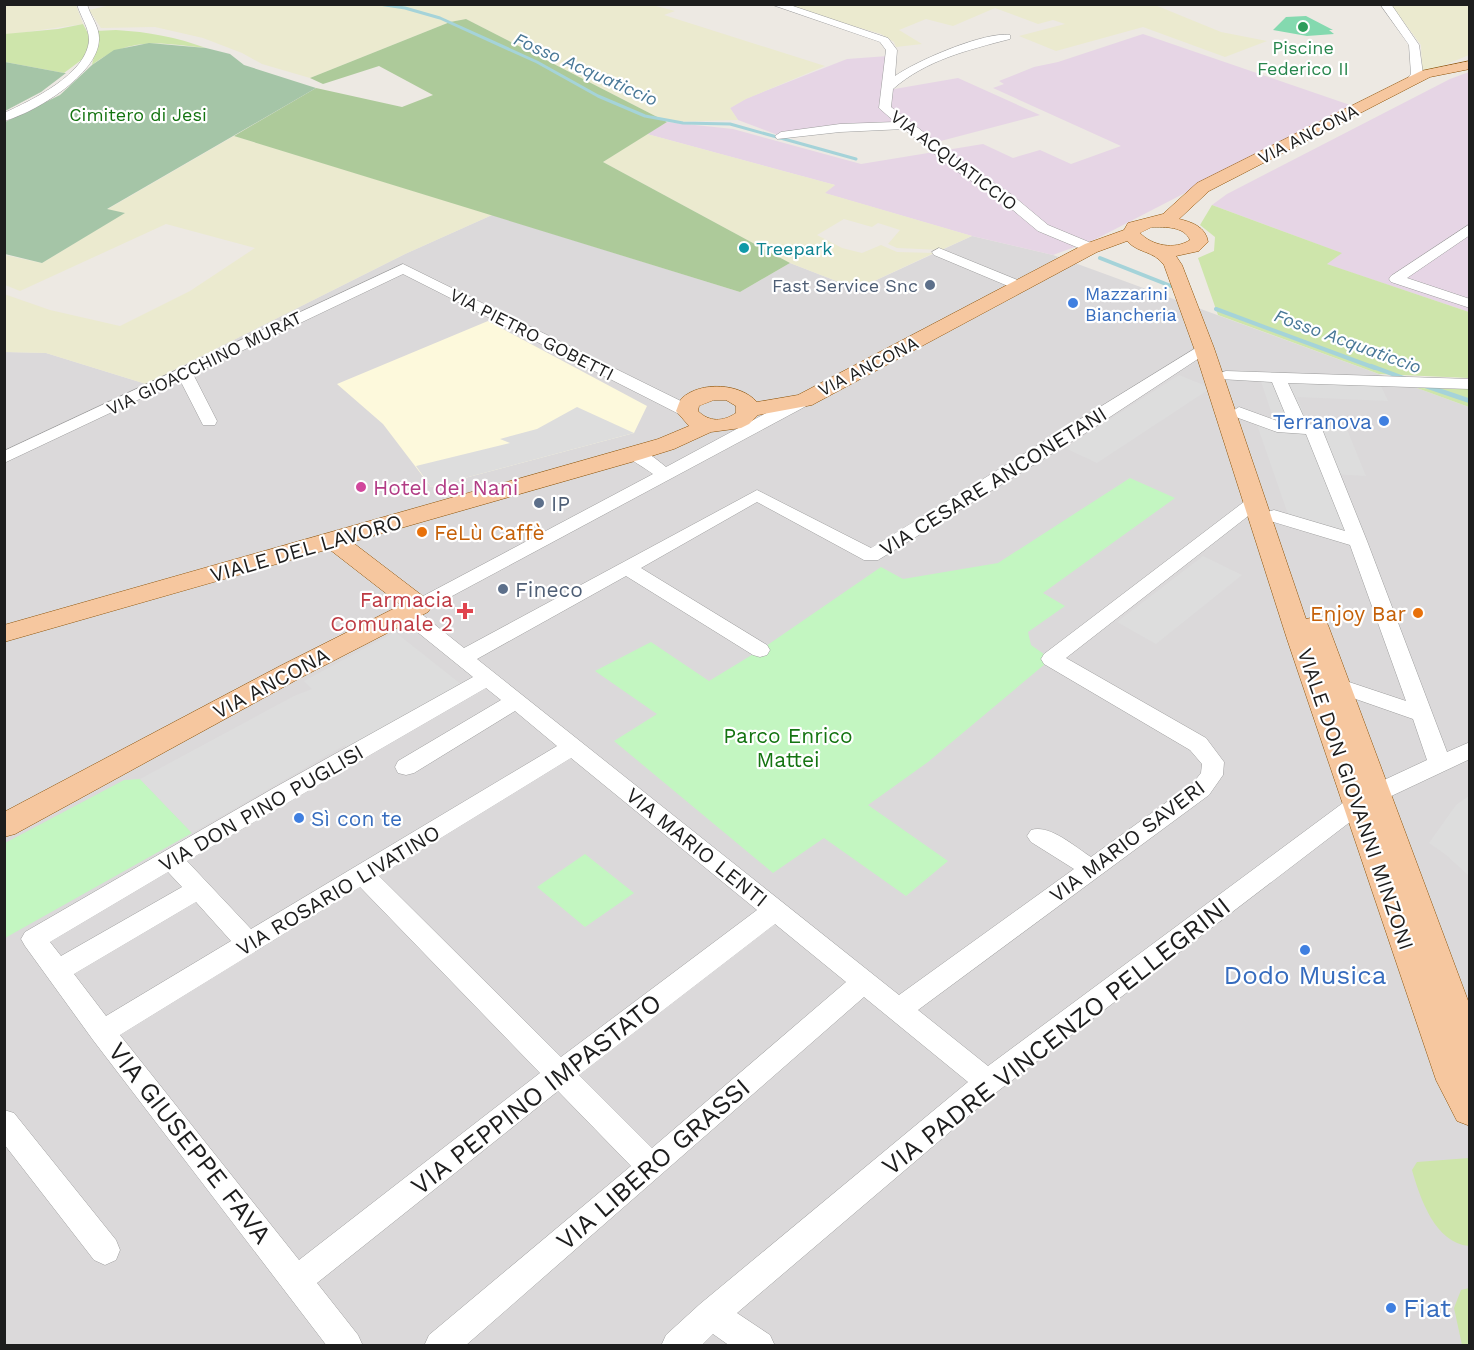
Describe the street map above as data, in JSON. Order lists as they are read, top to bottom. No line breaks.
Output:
{"streets":{"main road":["VIA ANCONA","VIALE DEL LAVORO","VIALE DON GIOVANNI MINZONI","VIA MARIO LENTI"],"street":["VIA ACQUATICCIO","VIA PIETRO GOBETTI","VIA GIOACCHINO MURAT","VIA CESARE ANCONETANI","VIA DON PINO PUGLISI","VIA MARIO SAVERI","VIA ROSARIO LIVATINO","VIA PADRE VINCENZO PELLEGRINI","VIA PEPPINO IMPASTATO","VIA GIUSEPPE FAVA","VIA LIBERO GRASSI"]},"crossings":[["VIA ANCONA","VIA ACQUATICCIO"],["VIA ANCONA","VIALE DEL LAVORO"],["VIA ANCONA","VIALE DON GIOVANNI MINZONI"],["VIA ANCONA","VIA MARIO LENTI"],["VIA PIETRO GOBETTI","VIA GIOACCHINO MURAT"],["VIA PIETRO GOBETTI","VIALE DEL LAVORO"],["VIA CESARE ANCONETANI","VIALE DON GIOVANNI MINZONI"],["VIA CESARE ANCONETANI","VIA MARIO LENTI"],["VIALE DEL LAVORO","VIA MARIO LENTI"],["VIALE DON GIOVANNI MINZONI","VIA MARIO SAVERI"],["VIALE DON GIOVANNI MINZONI","VIA PADRE VINCENZO PELLEGRINI"],["VIA DON PINO PUGLISI","VIA MARIO LENTI"],["VIA DON PINO PUGLISI","VIA GIUSEPPE FAVA"],["VIA MARIO SAVERI","VIA MARIO LENTI"],["VIA MARIO LENTI","VIA ROSARIO LIVATINO"],["VIA MARIO LENTI","VIA PADRE VINCENZO PELLEGRINI"],["VIA MARIO LENTI","VIA PEPPINO IMPASTATO"],["VIA MARIO LENTI","VIA LIBERO GRASSI"],["VIA ROSARIO LIVATINO","VIA GIUSEPPE FAVA"],["VIA PEPPINO IMPASTATO","VIA GIUSEPPE FAVA"]],"water":["Fosso Acquaticcio"],"parks":["Cimitero di Jesi","Parco Enrico Mattei"],"places":{"other":["Piscine Federico II","Treepark","Fast Service Snc","Mazzarini Biancheria","Terranova","Hotel dei Nani","IP","FeLù Caffè","Fineco","Enjoy Bar","Sì con te","Dodo Musica","Fiat"],"health":["Farmacia Comunale 2"]}}
